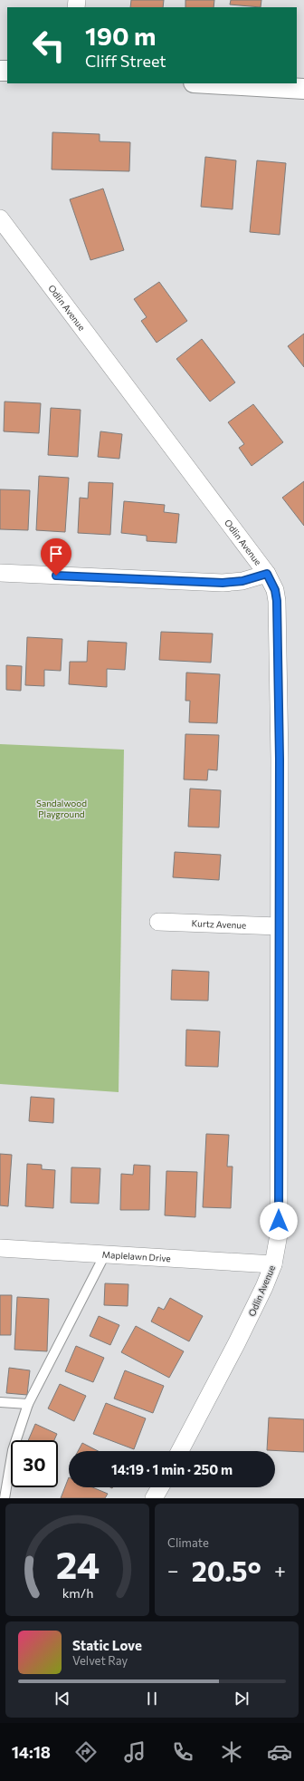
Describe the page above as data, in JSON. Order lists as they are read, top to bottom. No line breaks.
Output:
{"streets":{"street":["Odlin Avenue","Kurtz Avenue","Maplelawn Drive"]},"crossings":[["Odlin Avenue","Kurtz Avenue"],["Odlin Avenue","Maplelawn Drive"]],"parks":["Sandalwood Playground"],"page":{"turn":["190 m","Cliff Street"],"limit":"30","trip":"14:19 · 1 min · 250 m","tile":"Climate","heat":["−","20.5°","+"],"song":["Static Love","Velvet Ray"],"tabs":"14:18","gauge":["24","km/h"]}}
